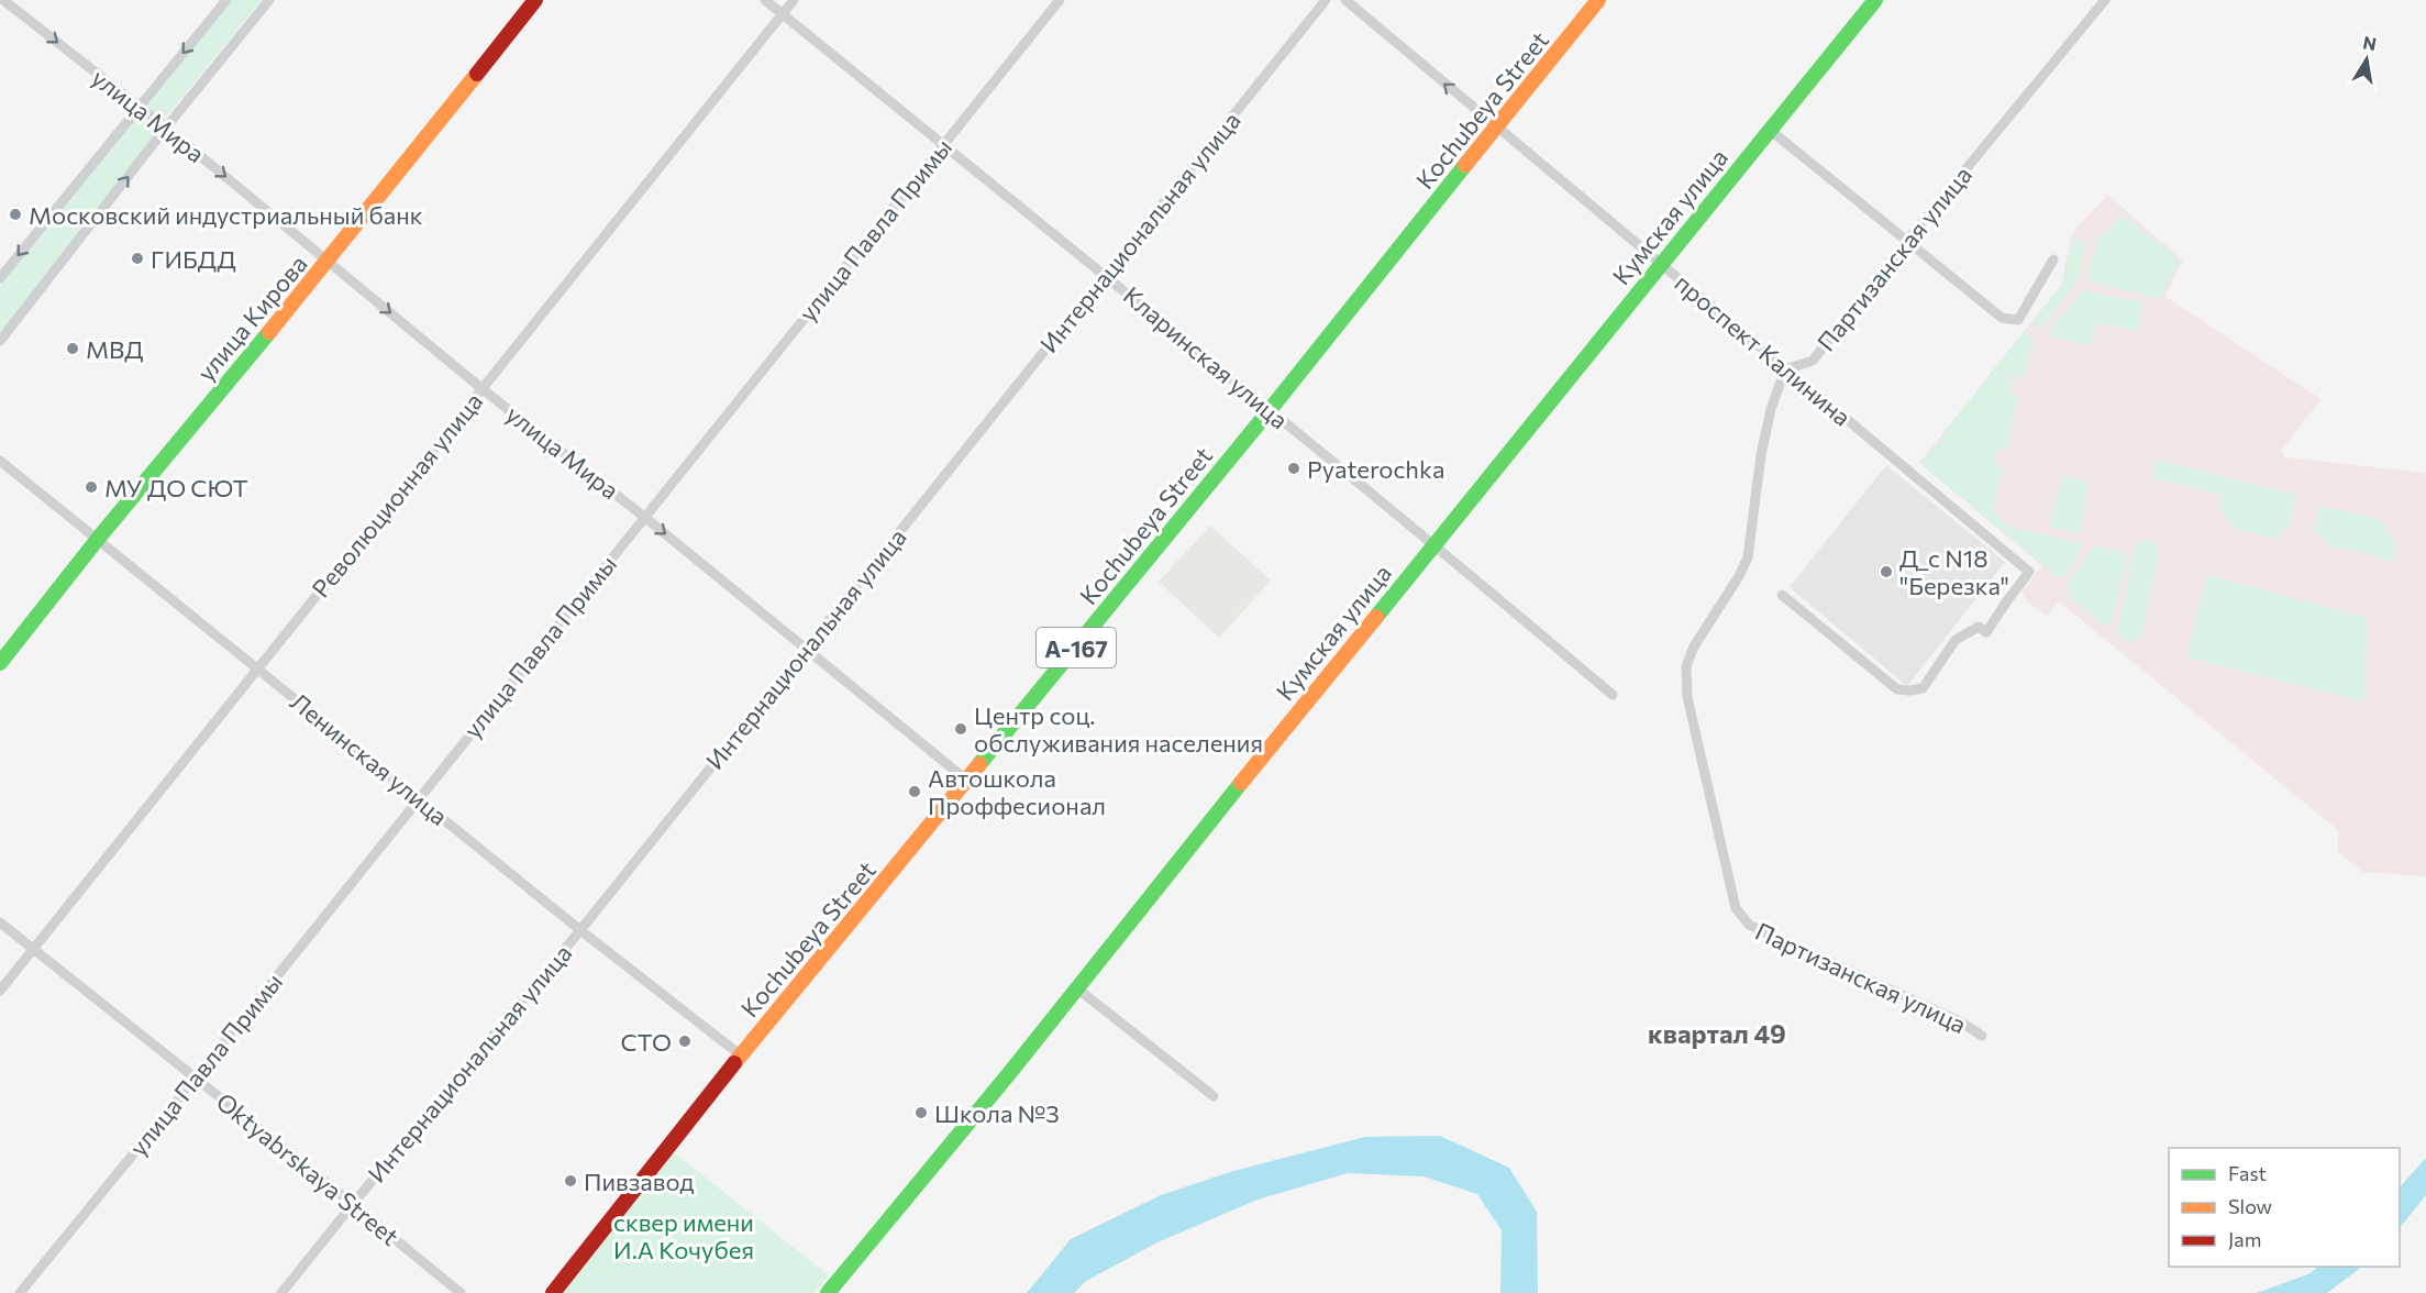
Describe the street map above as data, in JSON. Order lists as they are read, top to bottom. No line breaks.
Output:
{"streets":{"street":["Kochubeya Street","улица Мира","Кумская улица","улица Павла Примы","Интернациональная улица","Партизанская улица","улица Кирова","проспект Калинина","Кларинская улица","Революционная улица","А-167","Ленинская улица","Oktyabrskaya Street"]},"crossings":[["Kochubeya Street","улица Мира"],["Kochubeya Street","проспект Калинина"],["Kochubeya Street","Кларинская улица"],["Kochubeya Street","Ленинская улица"],["улица Мира","улица Павла Примы"],["улица Мира","Интернациональная улица"],["улица Мира","улица Кирова"],["улица Мира","Революционная улица"],["Кумская улица","проспект Калинина"],["Кумская улица","Кларинская улица"],["улица Павла Примы","Кларинская улица"],["улица Павла Примы","Ленинская улица"],["улица Павла Примы","Oktyabrskaya Street"],["Интернациональная улица","Кларинская улица"],["Интернациональная улица","Ленинская улица"],["Интернациональная улица","Oktyabrskaya Street"],["Партизанская улица","проспект Калинина"],["улица Кирова","Ленинская улица"],["Кларинская улица","Революционная улица"],["Революционная улица","Ленинская улица"],["Революционная улица","Oktyabrskaya Street"]],"one_way":["улица Мира"],"districts":["квартал 49"],"parks":["сквер имени И.А Кочубея"],"places":["Московский индустриальный банк","ГИБДД","МВД","Pyaterochka","МУ ДО СЮТ","Д_с N18 \"Березка\"","Центр соц. обслуживания населения","Автошкола Проффесионал","СТО","Школа №3","Пивзавод"],"legend":["Fast","Slow","Jam"],"north":"top"}
